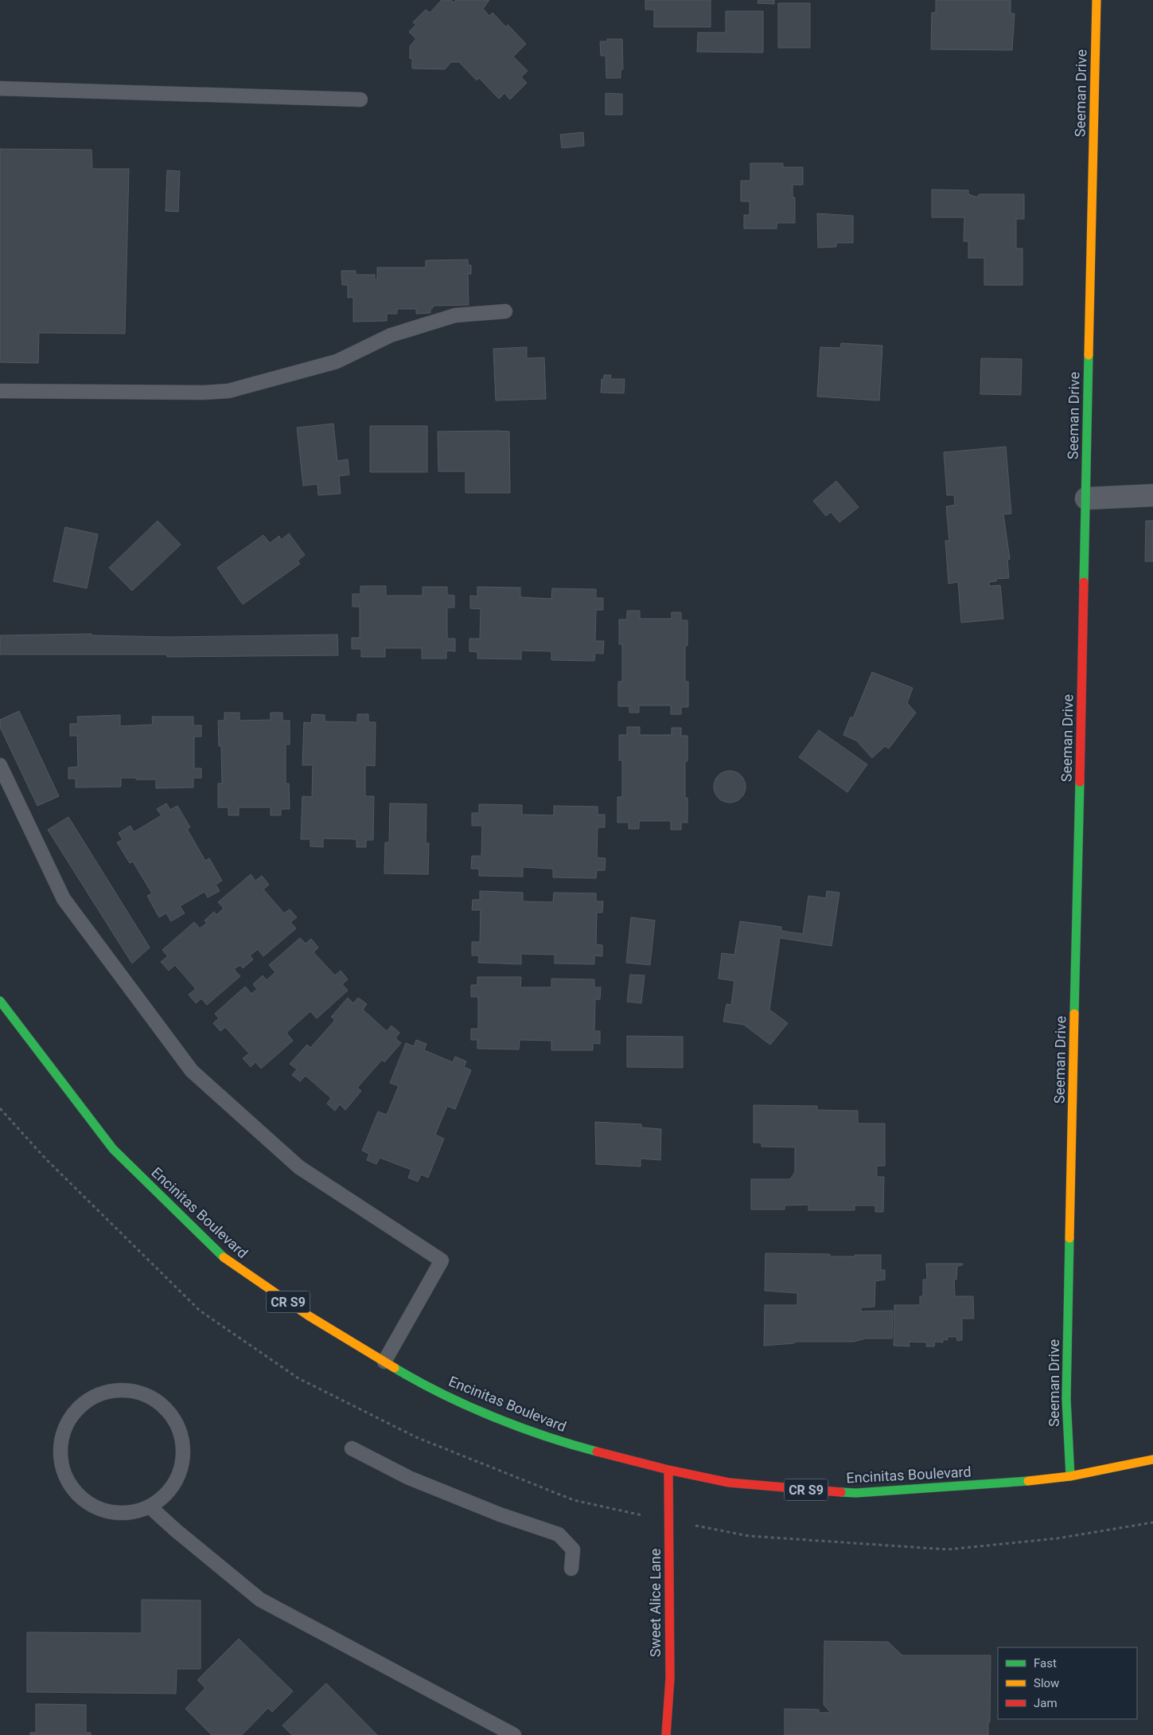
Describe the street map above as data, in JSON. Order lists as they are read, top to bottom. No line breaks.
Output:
{"streets":{"street":["Seeman Drive","Encinitas Boulevard","CR S9","Sweet Alice Lane"]},"crossings":[["Seeman Drive","Encinitas Boulevard"],["Encinitas Boulevard","Sweet Alice Lane"]],"legend":["Fast","Slow","Jam"]}
